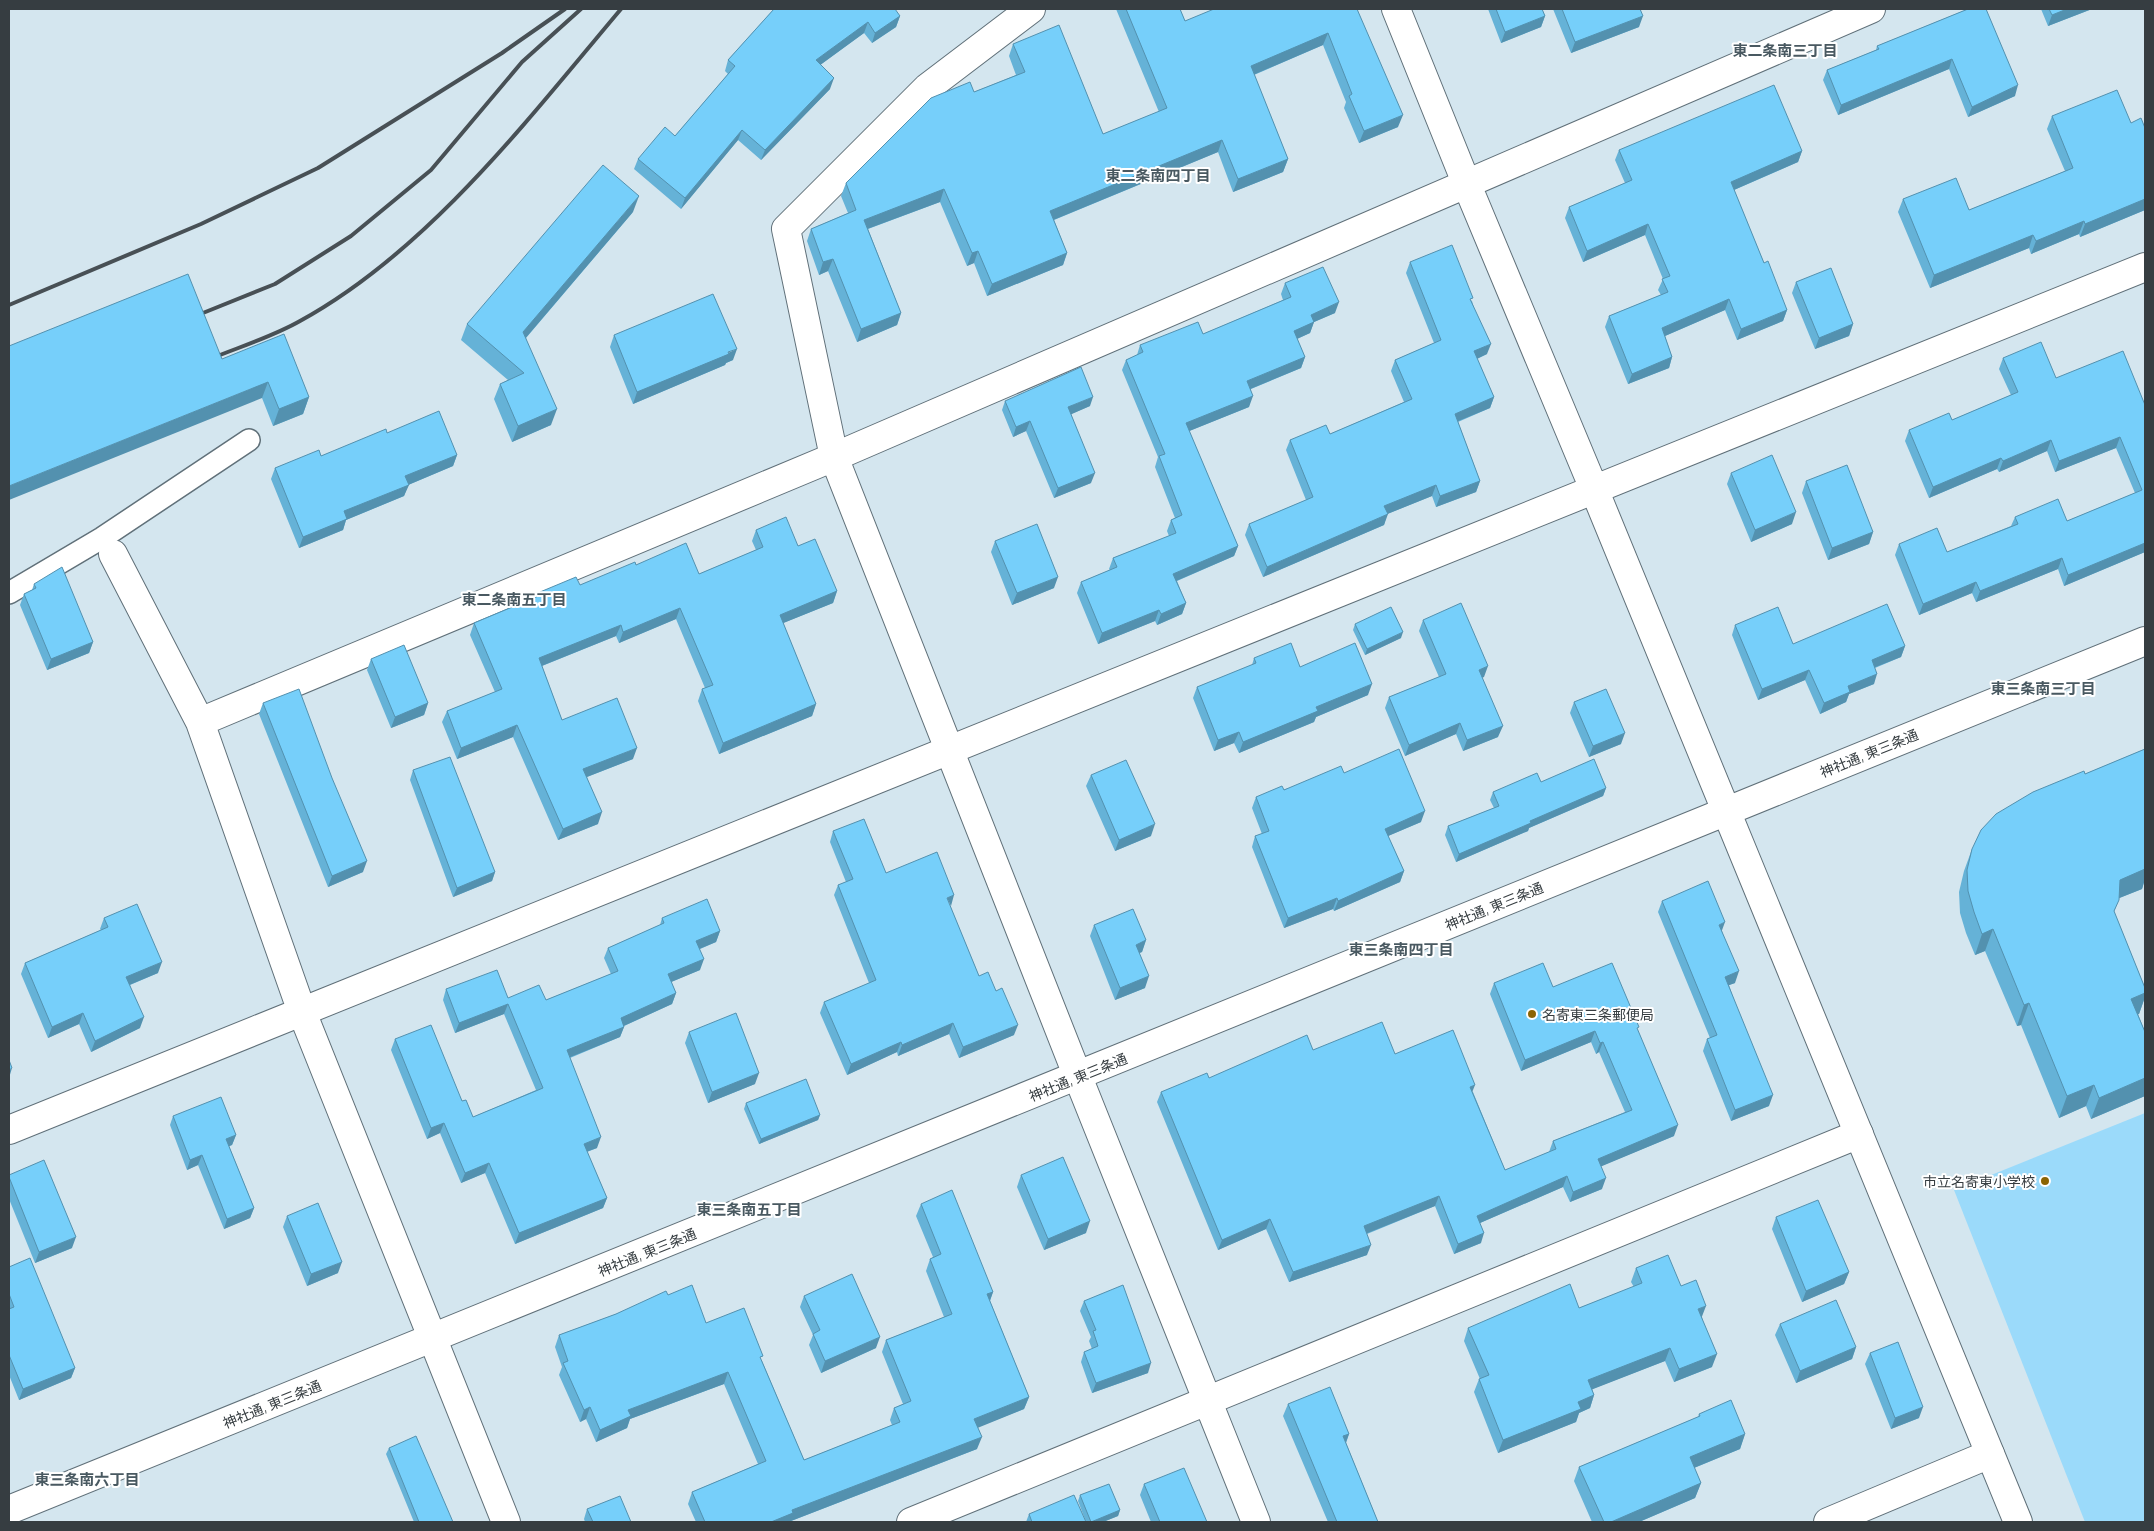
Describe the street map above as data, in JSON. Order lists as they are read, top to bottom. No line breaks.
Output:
{"streets":{"street":["神社通, 東三条通"]},"districts":["東二条南三丁目","東二条南四丁目","東二条南五丁目","東三条南三丁目","東三条南四丁目","東三条南五丁目","東三条南六丁目"],"places":["名寄東三条郵便局","市立名寄東小学校"]}
